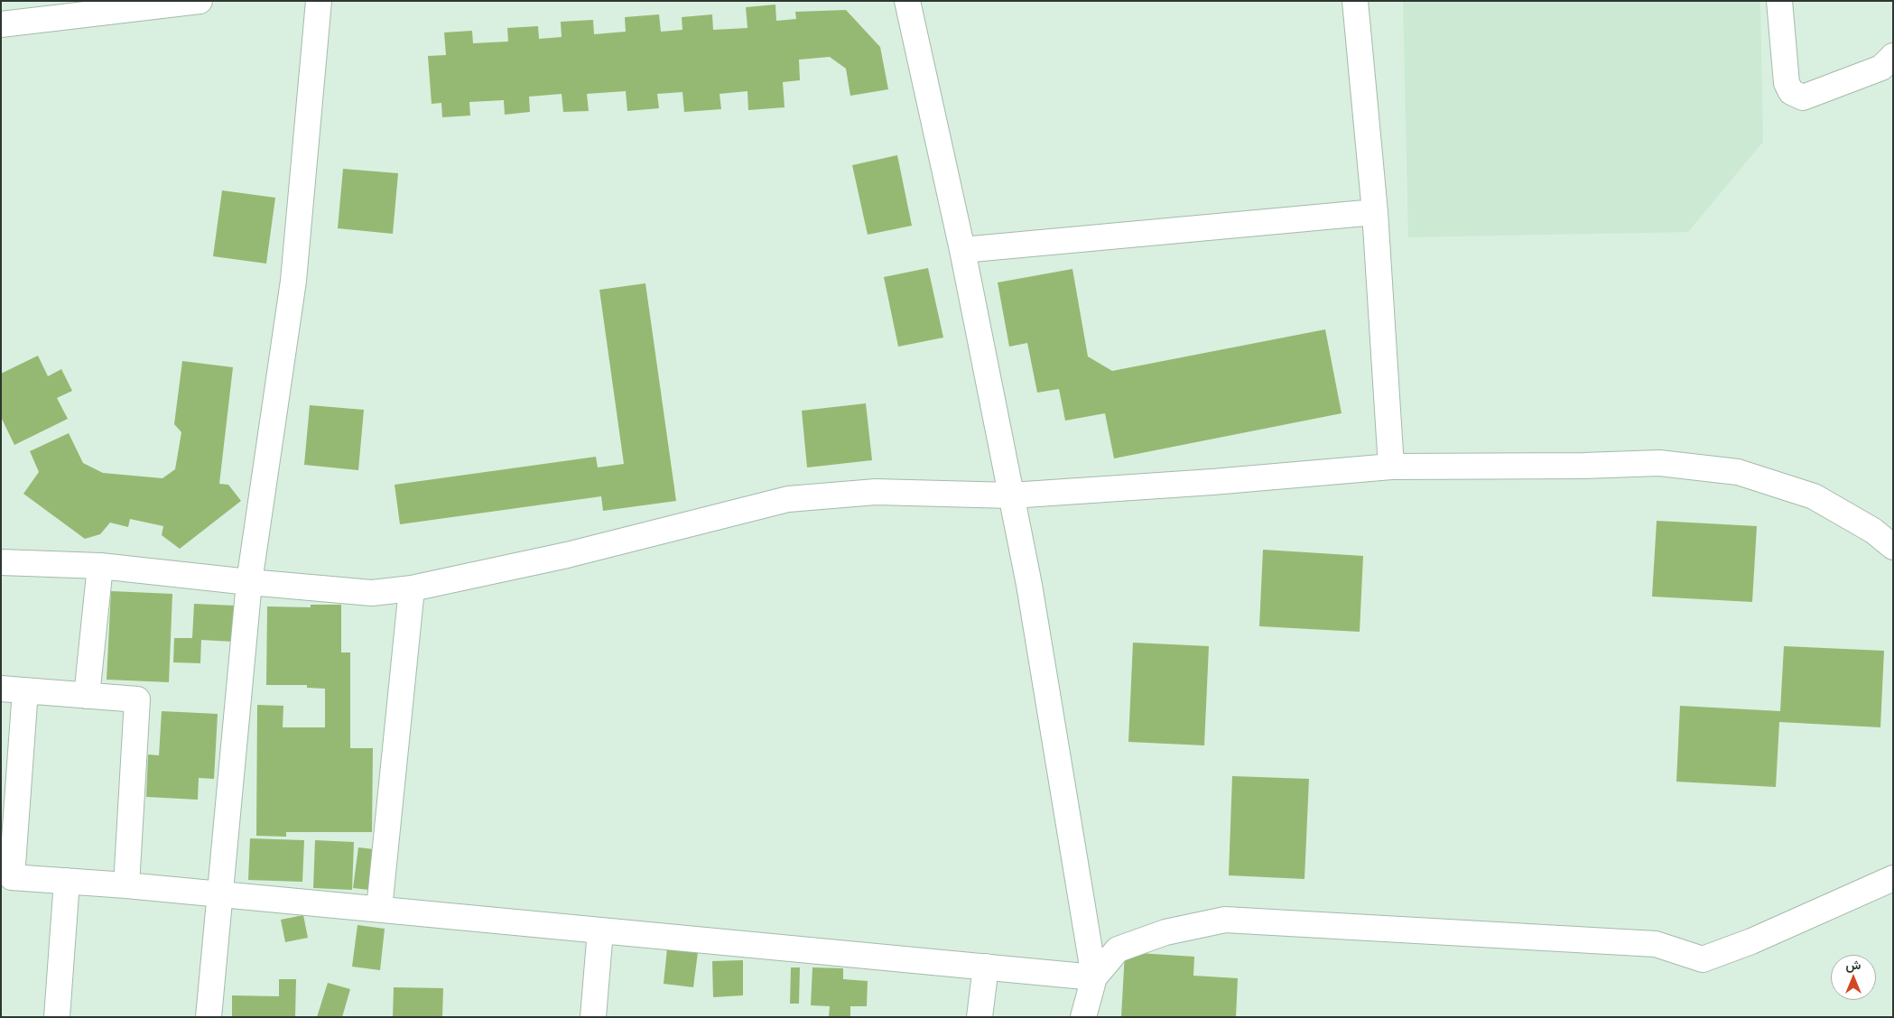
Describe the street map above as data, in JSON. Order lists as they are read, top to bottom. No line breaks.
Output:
{"north":"top"}
